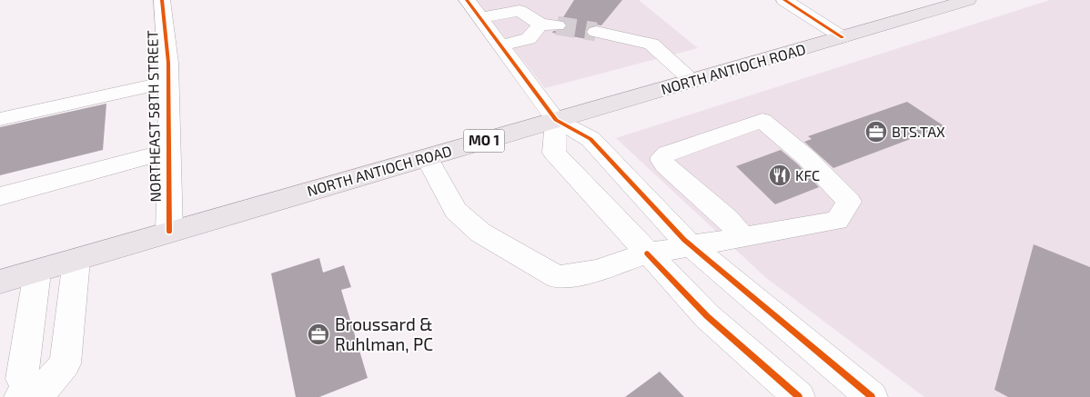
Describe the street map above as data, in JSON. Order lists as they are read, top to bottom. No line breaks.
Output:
{"streets":{"main road":["NORTH ANTIOCH ROAD","MO 1"],"street":["NORTHEAST 58TH STREET"]},"crossings":[["NORTH ANTIOCH ROAD","NORTHEAST 58TH STREET"]],"places":{"office":["BTS.TAX","Broussard & Ruhlman, PC"],"restaurant":["KFC"]}}
